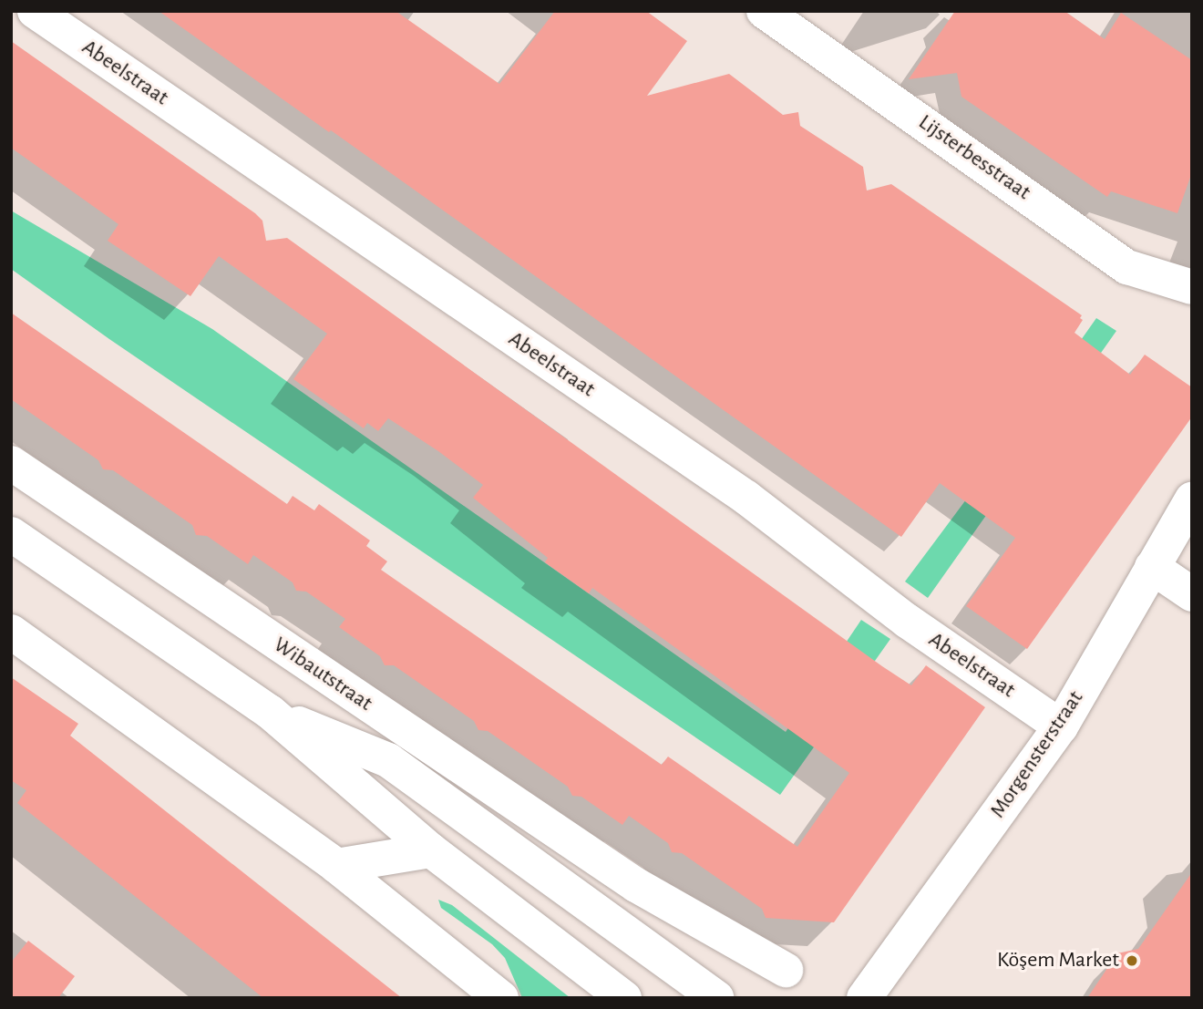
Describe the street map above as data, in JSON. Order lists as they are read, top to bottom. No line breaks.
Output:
{"streets":{"street":["Abeelstraat","Lijsterbesstraat","Wibautstraat","Morgensterstraat"]},"crossings":[["Abeelstraat","Morgensterstraat"]],"places":["Köşem Market"]}
